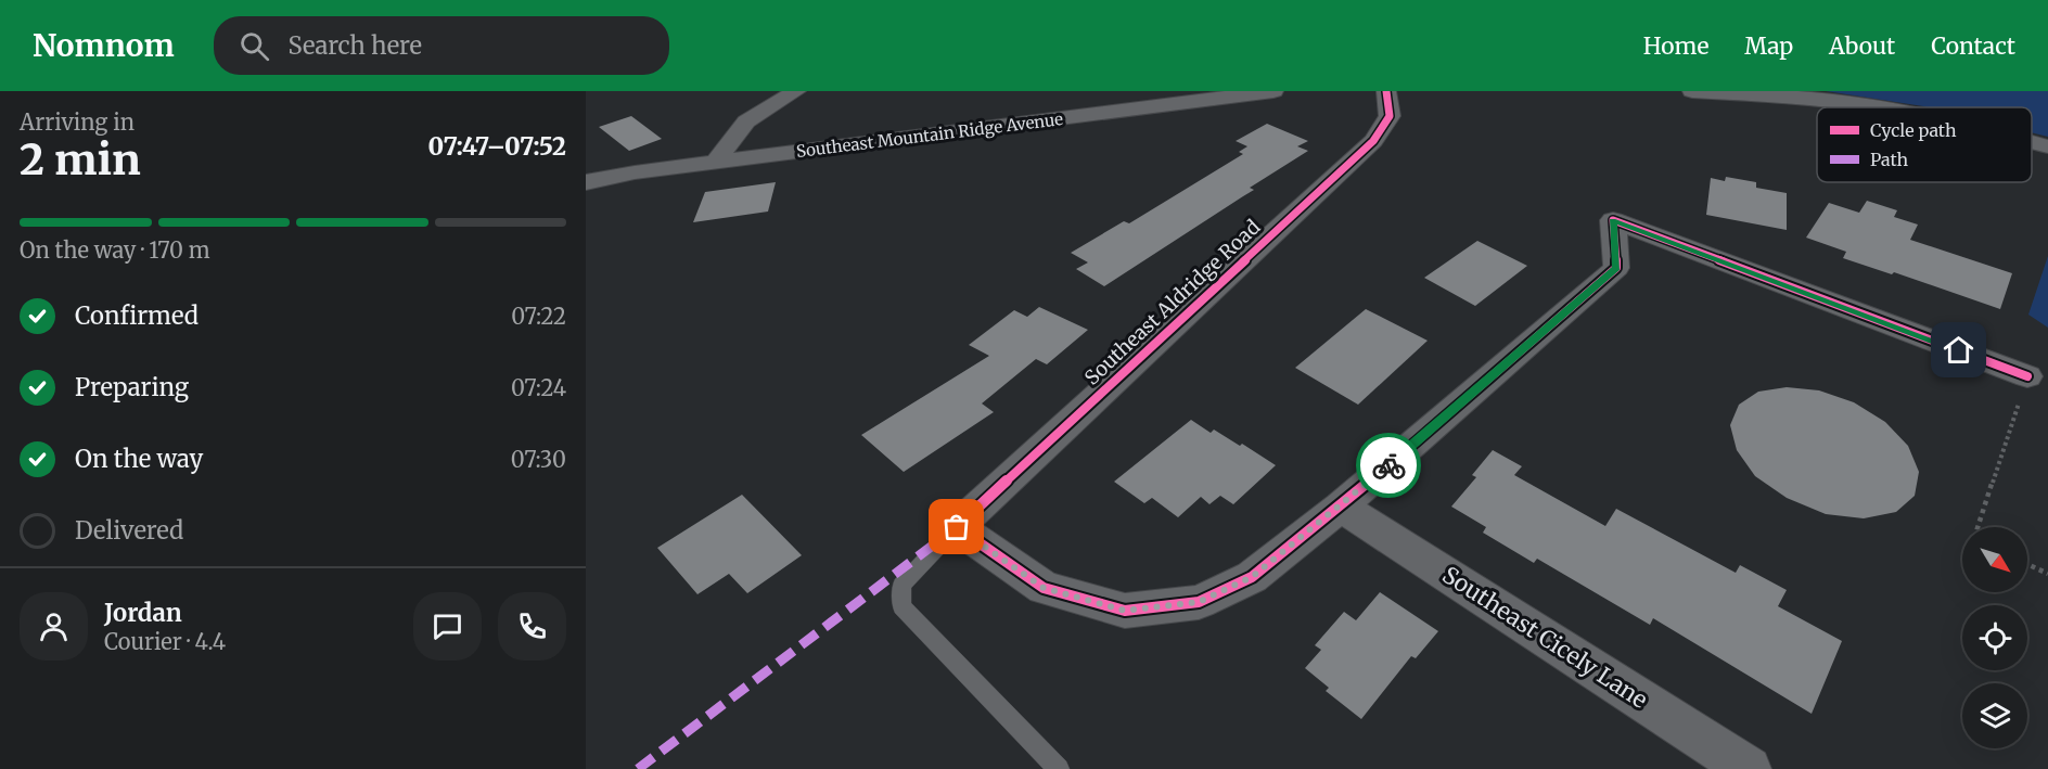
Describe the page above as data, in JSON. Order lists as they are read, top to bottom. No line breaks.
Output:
{"streets":{"street":["Southeast Mountain Ridge Avenue","Southeast Aldridge Road","Southeast Cicely Lane"]},"legend":["Cycle path","Path"],"north":"bottom right","page":{"header":"Nomnom","search":"Search here","nav":["Home","Map","About","Contact"],"heading":["2 min","Arriving in","07:47–07:52"],"panel":["Jordan","Courier · 4.4"],"bar":"On the way · 170 m","list":[["Confirmed","07:22"],["Preparing","07:24"],["On the way","07:30"],"Delivered"]}}
